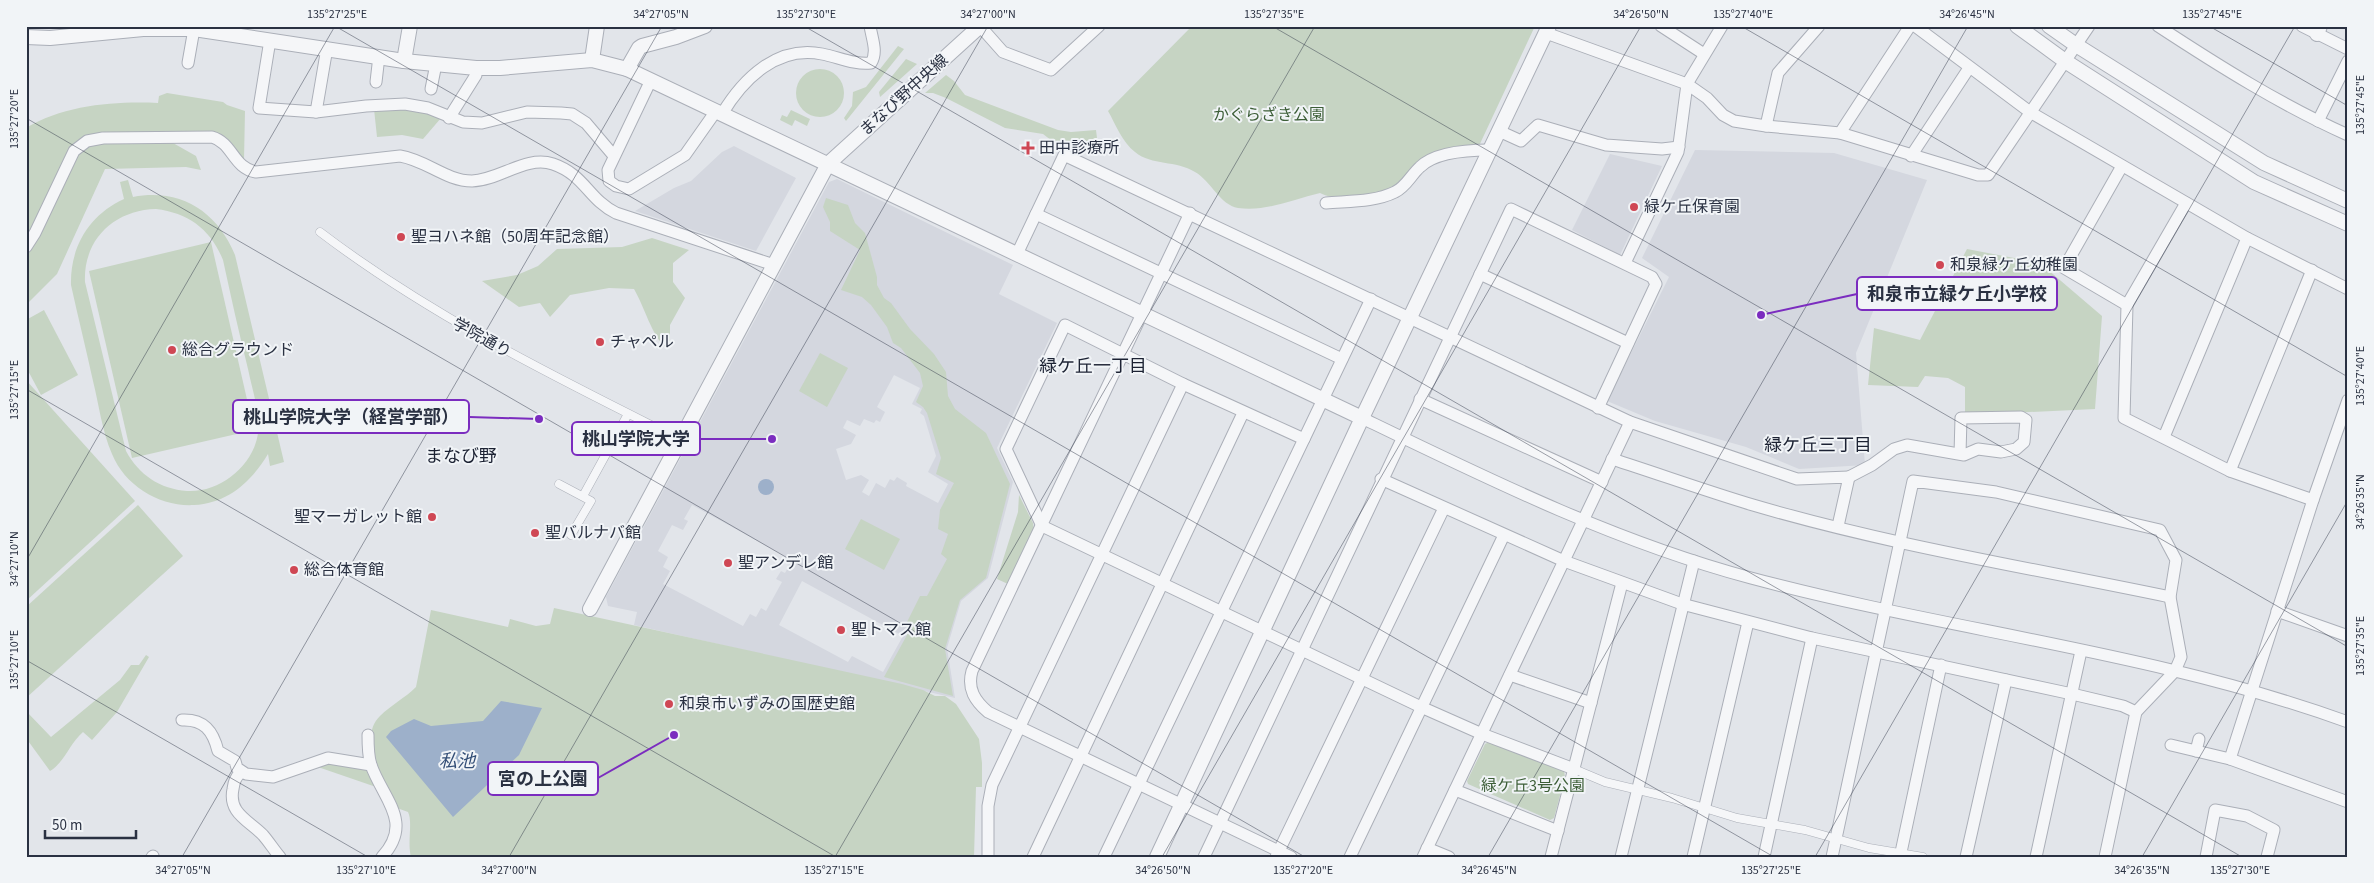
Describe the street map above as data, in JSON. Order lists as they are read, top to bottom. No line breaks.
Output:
{"streets":{"street":["まなび野中央線","学院通り"]},"districts":["緑ケ丘一丁目","緑ケ丘三丁目","まなび野"],"water":["私池"],"parks":["かぐらざき公園","緑ケ丘3号公園"],"places":{"health":["田中診療所"],"other":["緑ケ丘保育園","聖ヨハネ館（50周年記念館）","和泉緑ケ丘幼稚園","和泉市立緑ケ丘小学校","チャペル","総合グラウンド","桃山学院大学（経営学部）","桃山学院大学","聖マーガレット館","聖バルナバ館","聖アンデレ館","総合体育館","聖トマス館","和泉市いずみの国歴史館","宮の上公園"]},"scale_bar":"50 m","coordinates":["135°27'25\"E","34°27'05\"N","135°27'30\"E","34°27'00\"N","135°27'35\"E","34°26'50\"N","135°27'40\"E","34°26'45\"N","135°27'45\"E","135°27'20\"E","135°27'15\"E","34°26'35\"N","34°27'10\"N","135°27'10\"E"]}
